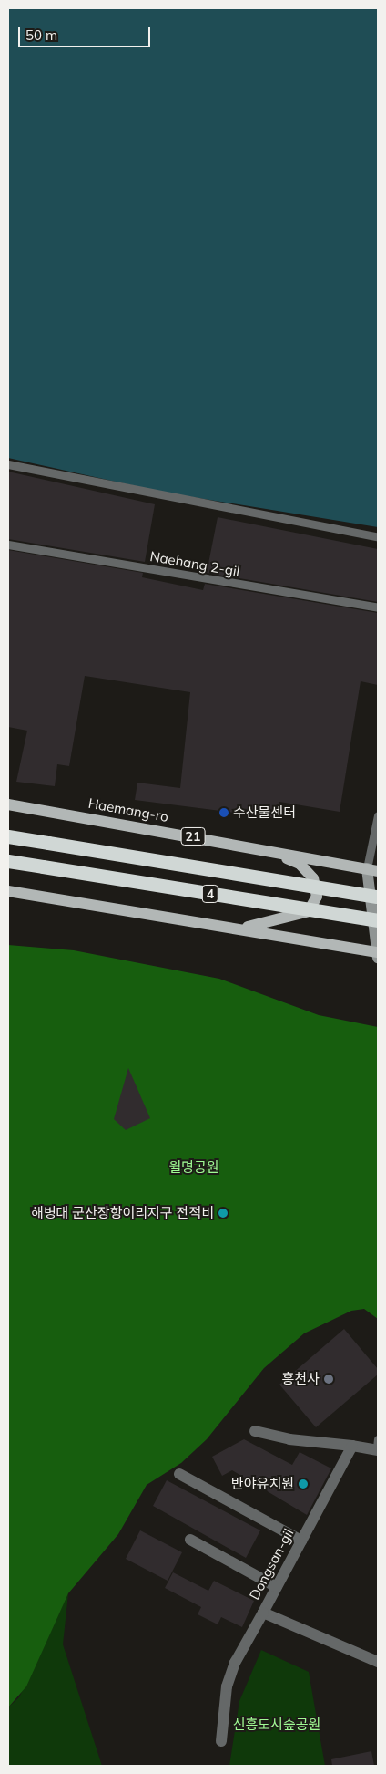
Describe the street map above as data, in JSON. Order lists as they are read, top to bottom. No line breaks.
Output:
{"streets":{"highway":["4"],"main road":["Haemang-ro","21"],"street":["Dongsan-gil"],"lane":["Naehang 2-gil"]},"parks":["월명공원","신흥도시숲공원"],"places":["수산물센터","해병대 군산장항이리지구 전적비","흥천사","반야유치원"],"scale_bar":"50 m"}
